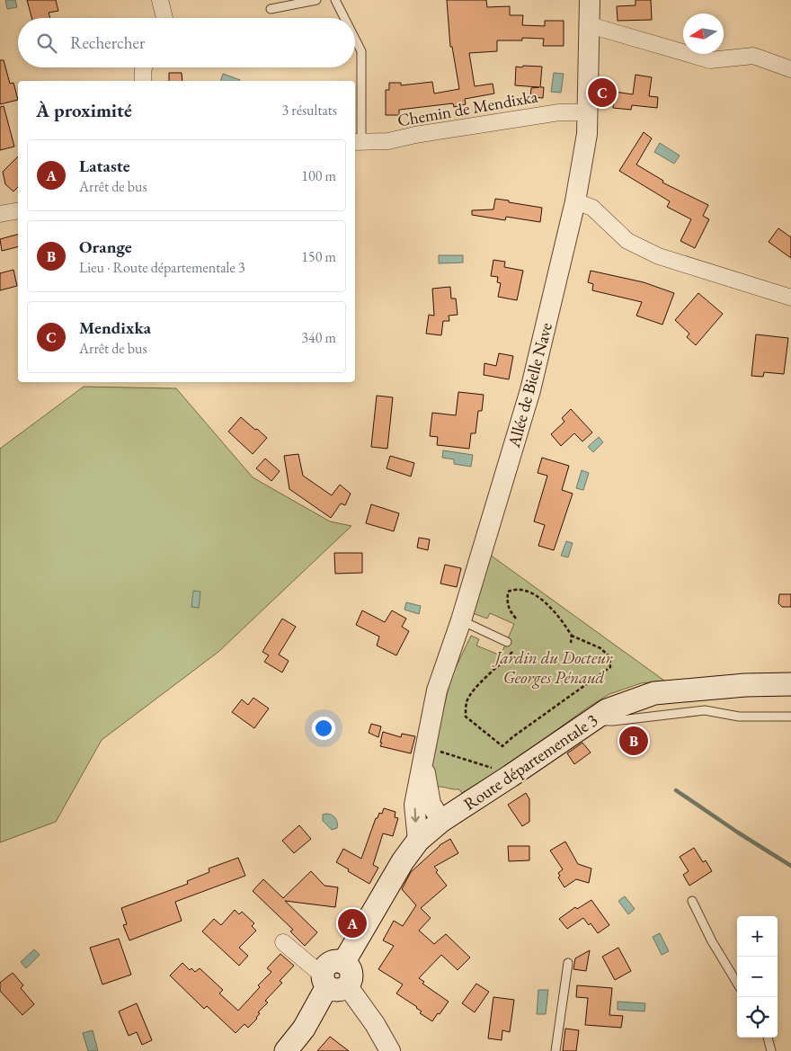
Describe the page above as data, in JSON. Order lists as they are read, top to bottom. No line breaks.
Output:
{"streets":{"main road":["Route départementale 3"],"street":["Chemin de Mendixka","Allée de Bielle Nave"]},"crossings":[["Chemin de Mendixka","Allée de Bielle Nave"],["Allée de Bielle Nave","Route départementale 3"]],"parks":["Jardin du Docteur Georges Pénaud"],"north":"left","page":{"search":"Rechercher","pins":["C","B","A"],"heading":["À proximité","3 résultats"],"list":[{"mark":"A","name":"Lataste","note":"Arrêt de bus","value":"100 m"},{"mark":"B","name":"Orange","note":"Lieu · Route départementale 3","value":"150 m"},{"mark":"C","name":"Mendixka","note":"Arrêt de bus","value":"340 m"}],"map_buttons":["+","−"]}}
